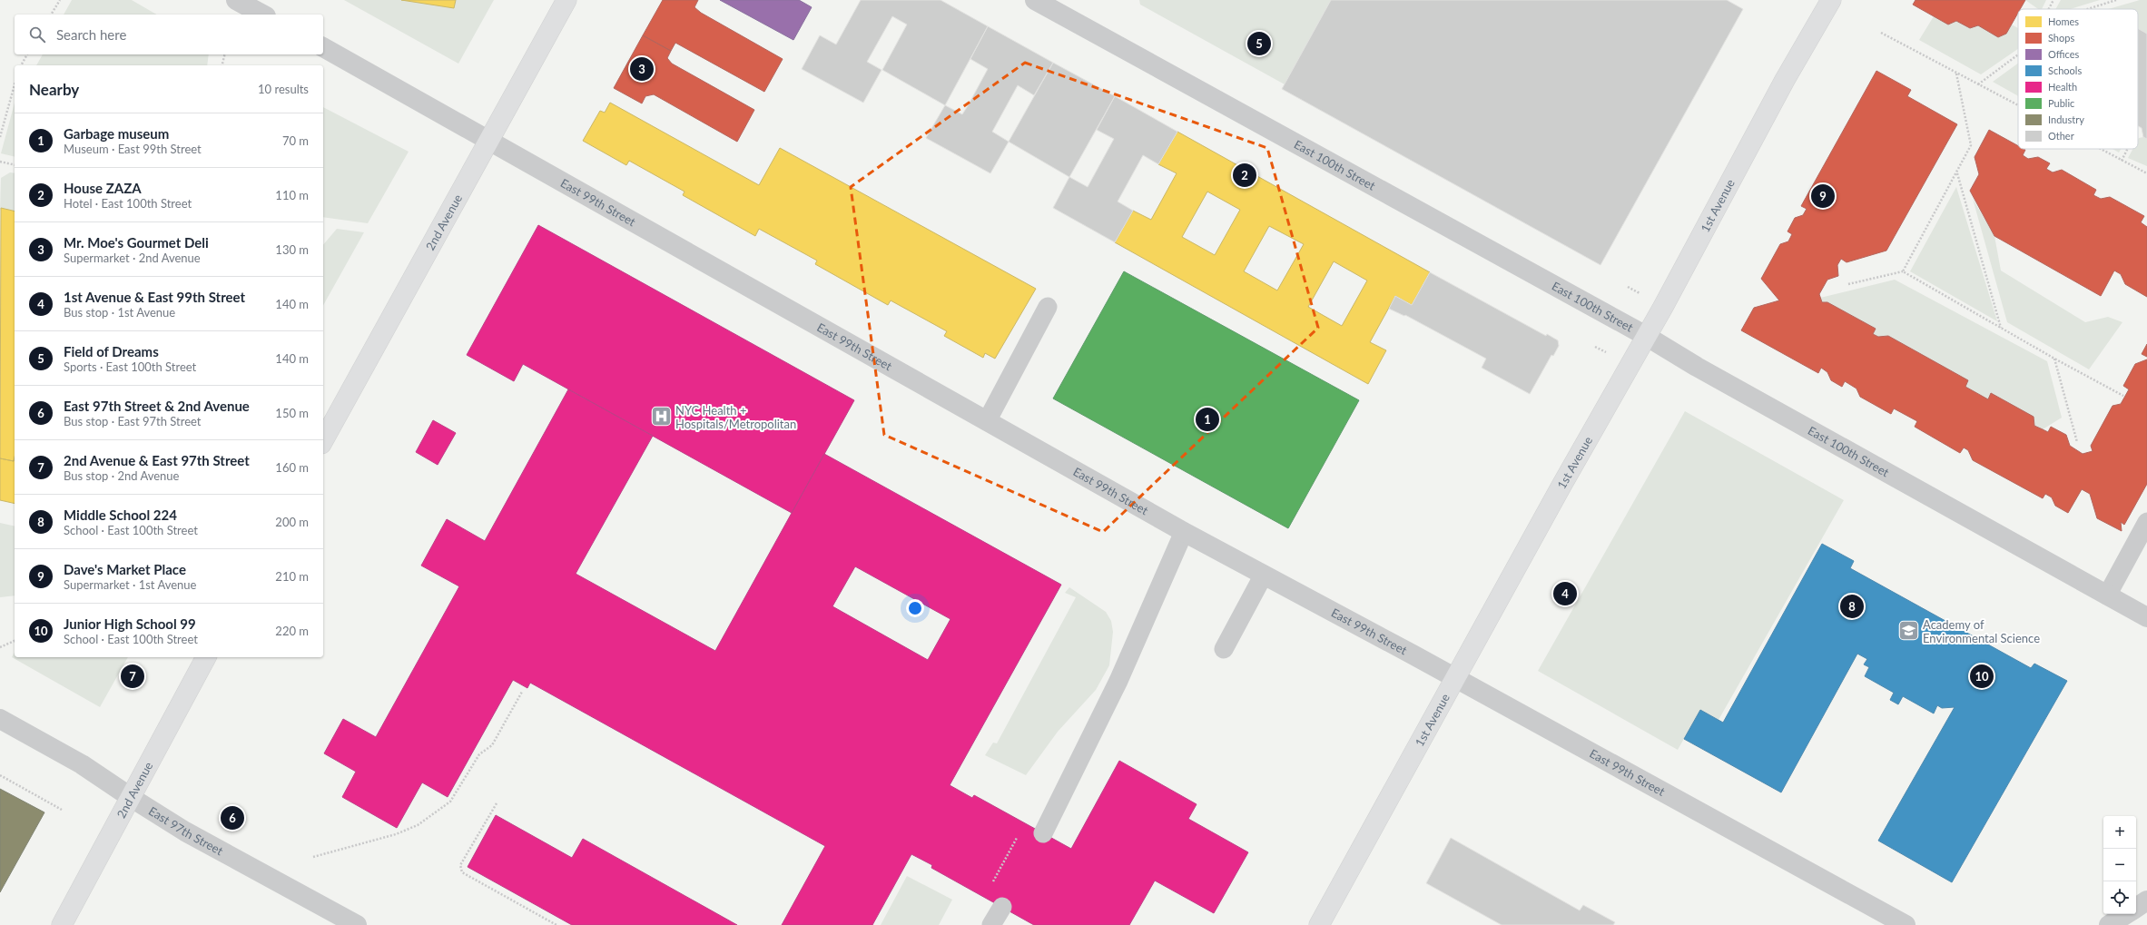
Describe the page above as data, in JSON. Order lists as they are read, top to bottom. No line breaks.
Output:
{"streets":{"main road":["1st Avenue","2nd Avenue"],"street":["East 100th Street","East 99th Street","East 97th Street"]},"crossings":[["East 100th Street","1st Avenue"],["East 99th Street","1st Avenue"],["East 99th Street","2nd Avenue"],["2nd Avenue","East 97th Street"]],"places":{"hospital":["NYC Health + Hospitals/Metropolitan"],"school or university":["Academy of Environmental Science"]},"legend":["Homes","Shops","Offices","Schools","Health","Public","Industry","Other"],"page":{"search":"Search here","pins":["5","3","2","9","1","4","8","7","10","6"],"heading":["Nearby","10 results"],"list":[{"mark":"1","name":"Garbage museum","note":"Museum · East 99th Street","value":"70 m"},{"mark":"2","name":"House ZAZA","note":"Hotel · East 100th Street","value":"110 m"},{"mark":"3","name":"Mr. Moe's Gourmet Deli","note":"Supermarket · 2nd Avenue","value":"130 m"},{"mark":"4","name":"1st Avenue & East 99th Street","note":"Bus stop · 1st Avenue","value":"140 m"},{"mark":"5","name":"Field of Dreams","note":"Sports · East 100th Street","value":"140 m"},{"mark":"6","name":"East 97th Street & 2nd Avenue","note":"Bus stop · East 97th Street","value":"150 m"},{"mark":"7","name":"2nd Avenue & East 97th Street","note":"Bus stop · 2nd Avenue","value":"160 m"},{"mark":"8","name":"Middle School 224","note":"School · East 100th Street","value":"200 m"},{"mark":"9","name":"Dave's Market Place","note":"Supermarket · 1st Avenue","value":"210 m"},{"mark":"10","name":"Junior High School 99","note":"School · East 100th Street","value":"220 m"}],"map_buttons":["+","−"]}}
